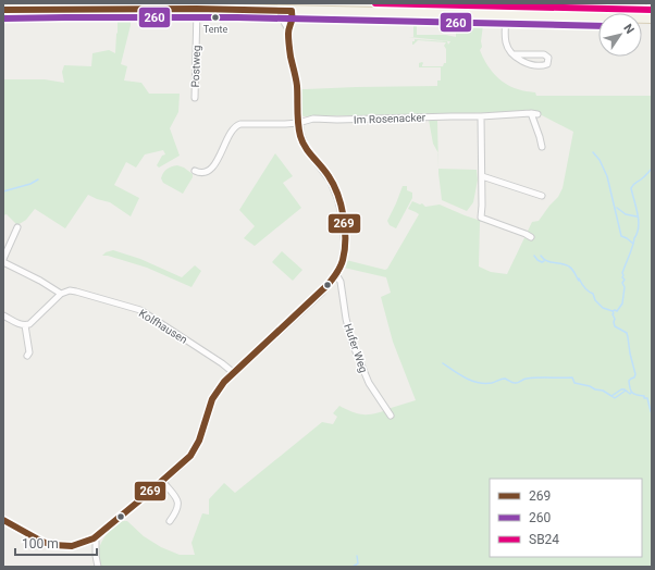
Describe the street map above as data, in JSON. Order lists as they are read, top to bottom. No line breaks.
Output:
{"streets":{"street":["Postweg","Im Rosenacker","Kolfhausen","Hufer Weg"]},"places":["Tente"],"lines":["transit line SB24","transit line 269","transit line 260"],"legend":["269","260","SB24"],"scale_bar":"100 m","north":"top right"}
